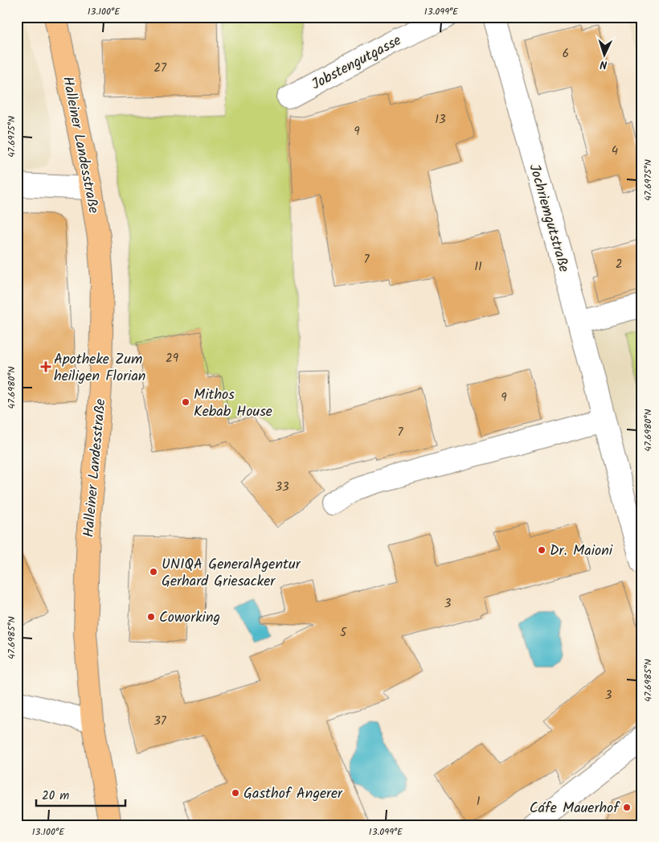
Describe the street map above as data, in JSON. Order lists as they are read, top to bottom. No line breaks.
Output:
{"streets":{"main road":["Halleiner Landesstraße"],"street":["Jobstengutgasse","Jochriemgutstraße"]},"places":{"health":["Apotheke Zum heiligen Florian"],"other":["Mithos Kebab House","Dr. Maioni","UNIQA GeneralAgentur Gerhard Griesacker","Coworking","Gasthof Angerer","Cáfe Mauerhof"]},"house_numbers":["6","27","13","9","4","7","2","11","29","9","7","33","3","5","3","37","1"],"scale_bar":"20 m","north":"bottom","coordinates":["13.100°E","13.099°E","47.6975°N","47.6980°N","47.6985°N"]}
